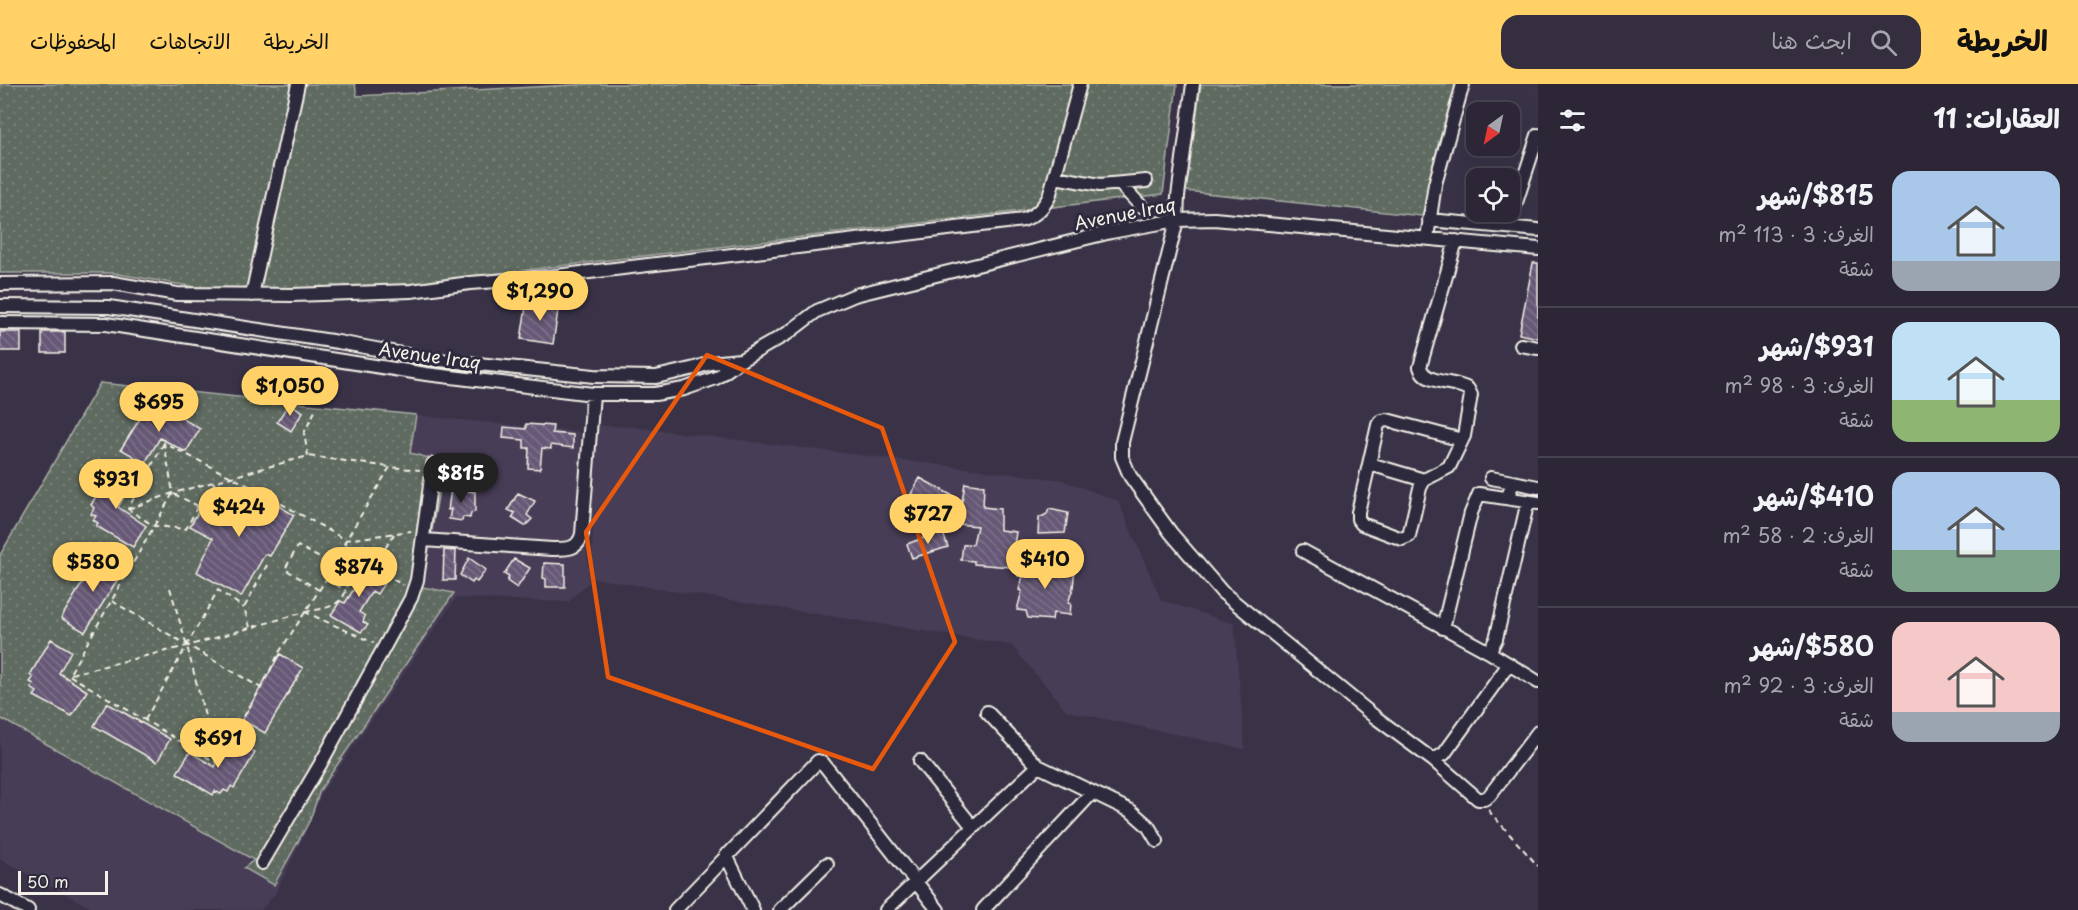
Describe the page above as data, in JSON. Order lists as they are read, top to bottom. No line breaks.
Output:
{"streets":{"street":["Avenue Iraq"]},"scale_bar":"50 m","north":"bottom left","page":{"header":"الخريطة","search":"ابحث هنا","nav":["الخريطة","الاتجاهات","المحفوظات"],"heading":"العقارات: 11","list":[{"name":"$815/شهر","note":"الغرف: 3 · 113 m² · شقة"},{"name":"$931/شهر","note":"الغرف: 3 · 98 m² · شقة"},{"name":"$410/شهر","note":"الغرف: 2 · 58 m² · شقة"},{"name":"$580/شهر","note":"الغرف: 3 · 92 m² · شقة"}],"price":["$1,290","$1,050","$695","$815","$931","$424","$727","$410","$580","$874","$691"],"scale":"50 m"}}
